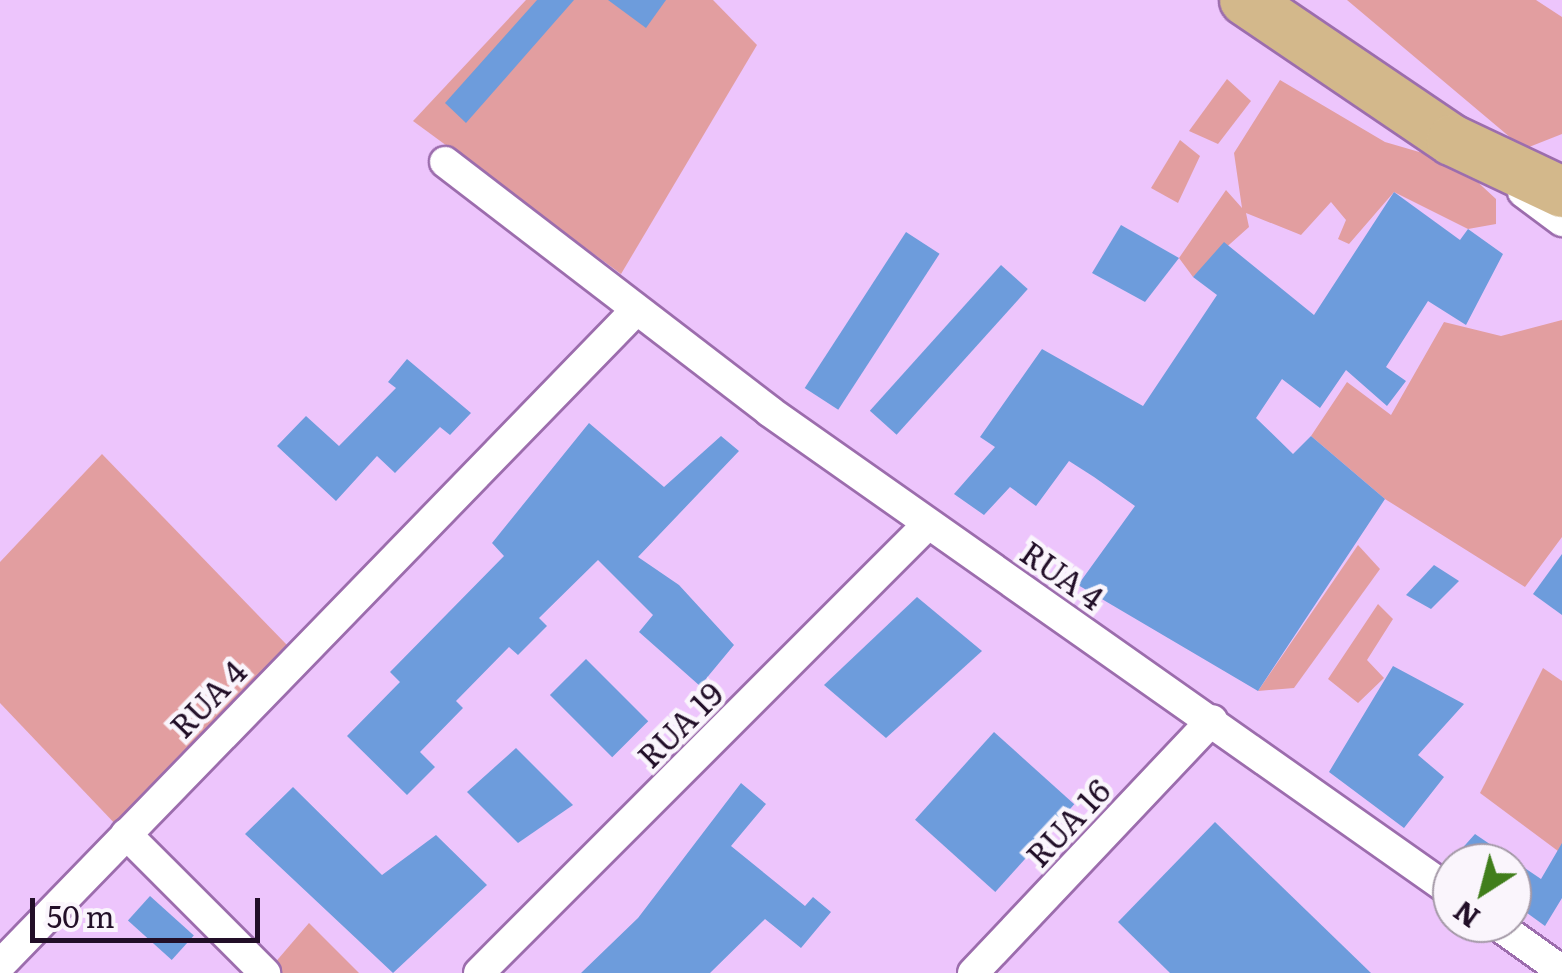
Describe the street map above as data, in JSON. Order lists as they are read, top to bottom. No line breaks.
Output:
{"streets":{"street":["RUA 4","RUA 19","RUA 16"]},"crossings":[["RUA 4","RUA 19"],["RUA 4","RUA 16"]],"scale_bar":"50 m","north":"bottom left"}
